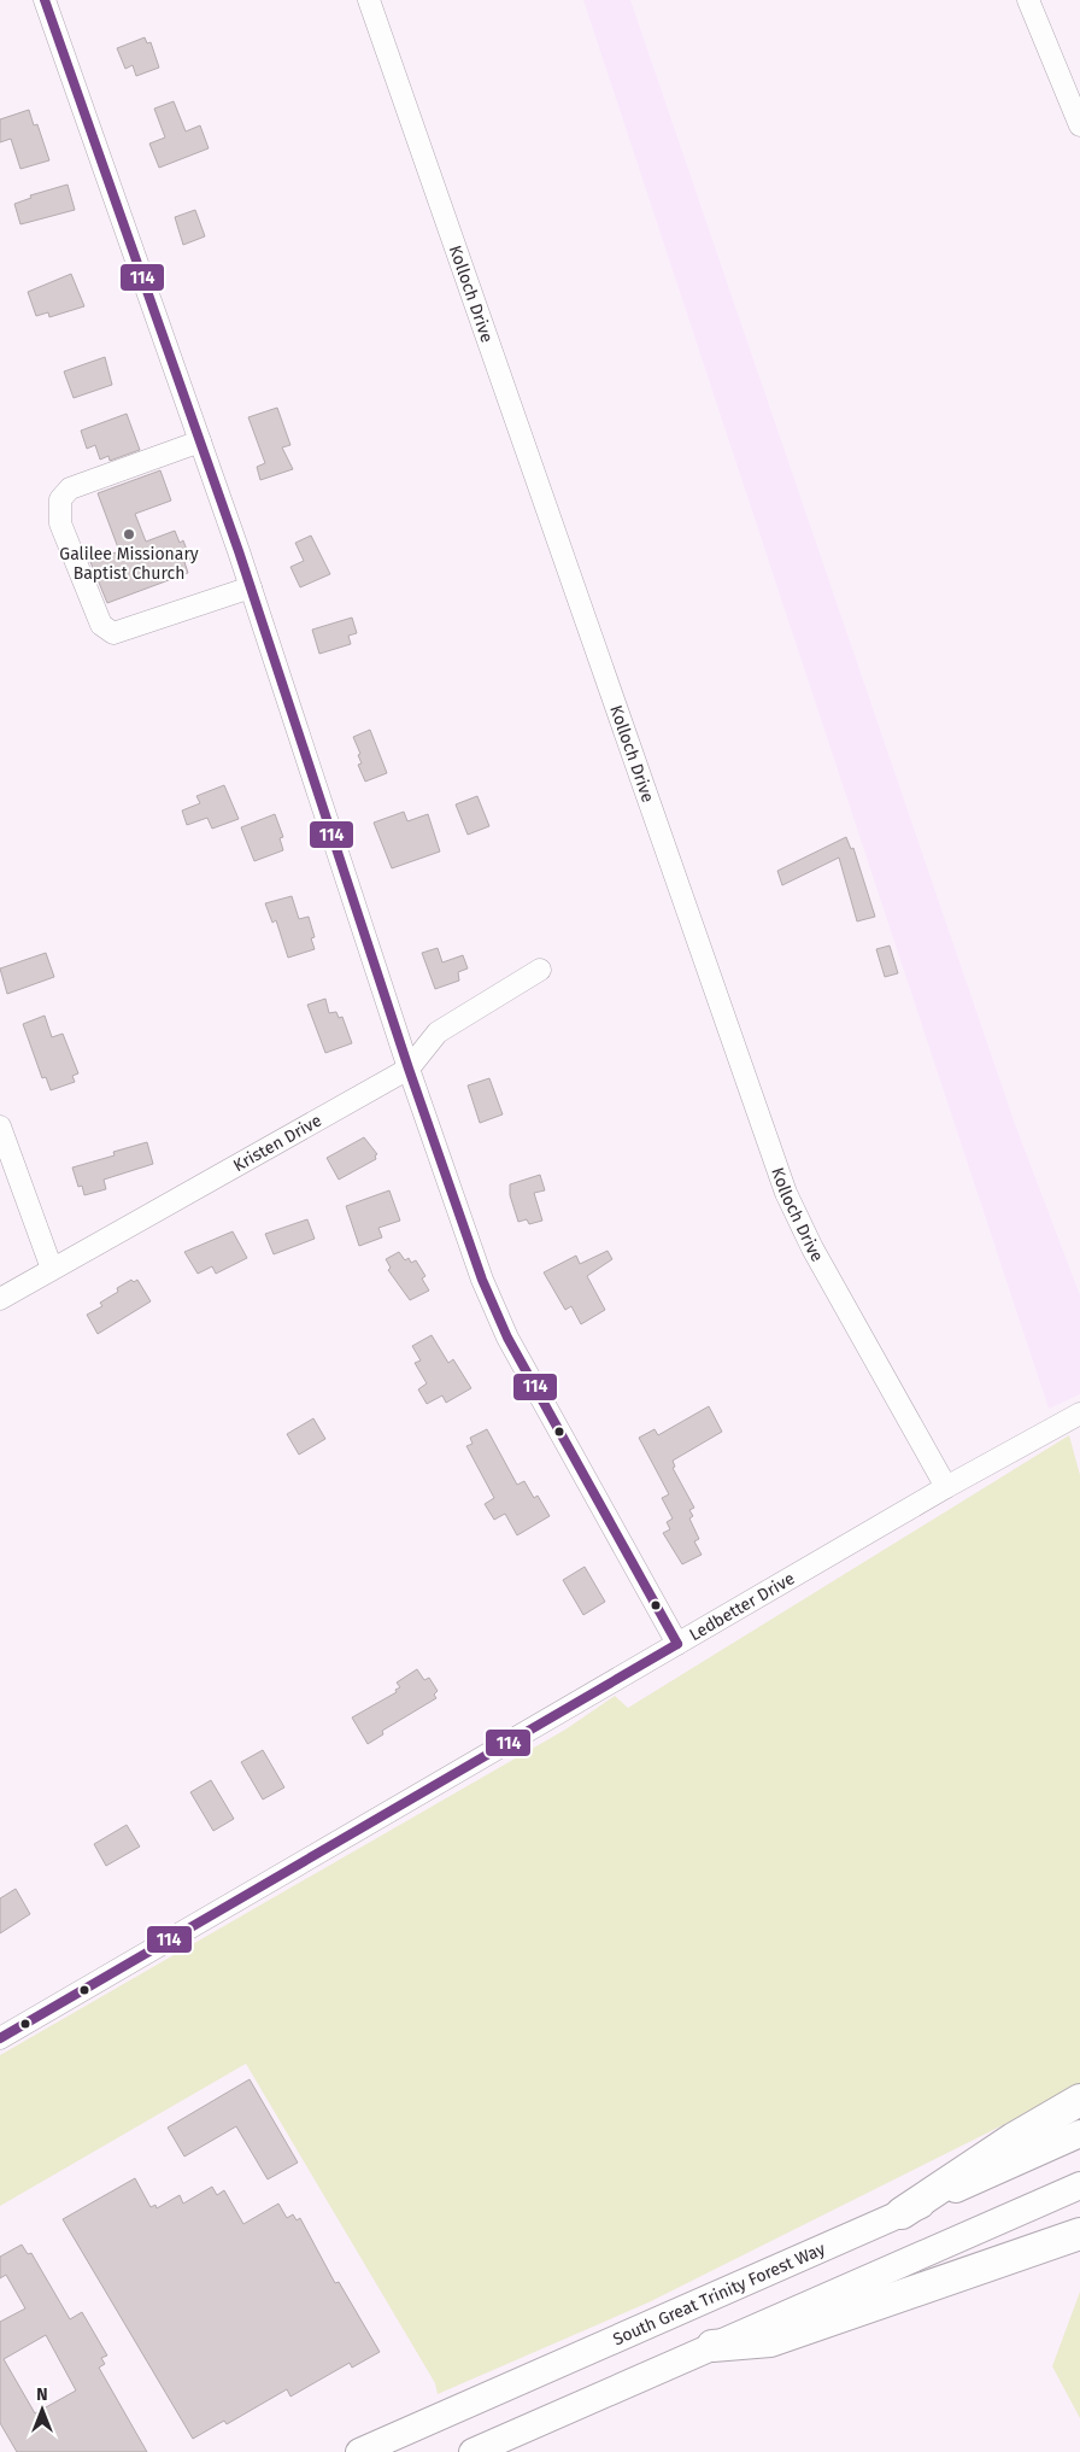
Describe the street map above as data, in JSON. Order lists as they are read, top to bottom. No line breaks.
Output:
{"streets":{"main road":["South Great Trinity Forest Way"],"street":["Kolloch Drive","Kristen Drive","Ledbetter Drive"]},"crossings":[["Kolloch Drive","Ledbetter Drive"]],"places":["Galilee Missionary Baptist Church"],"lines":["transit line 114"],"north":"top"}
